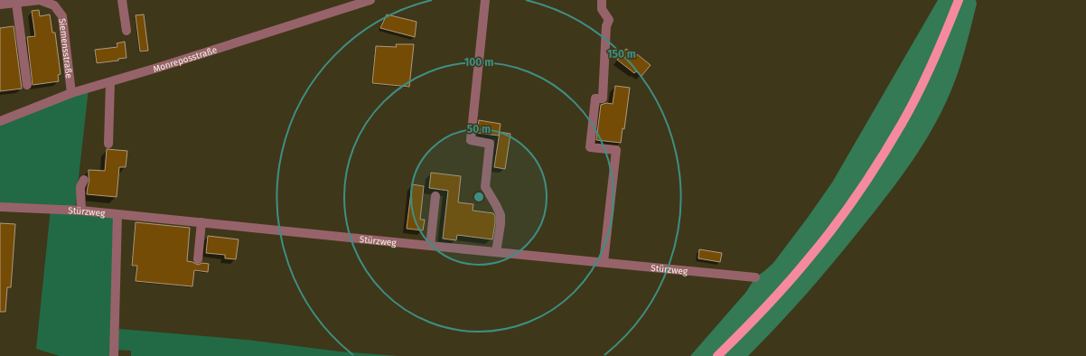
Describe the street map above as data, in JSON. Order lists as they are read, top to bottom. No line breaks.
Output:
{"streets":{"street":["Siemensstraße","Monreposstraße","Stürzweg"]},"crossings":[["Siemensstraße","Monreposstraße"]],"rings":["150 m","100 m","50 m"]}
